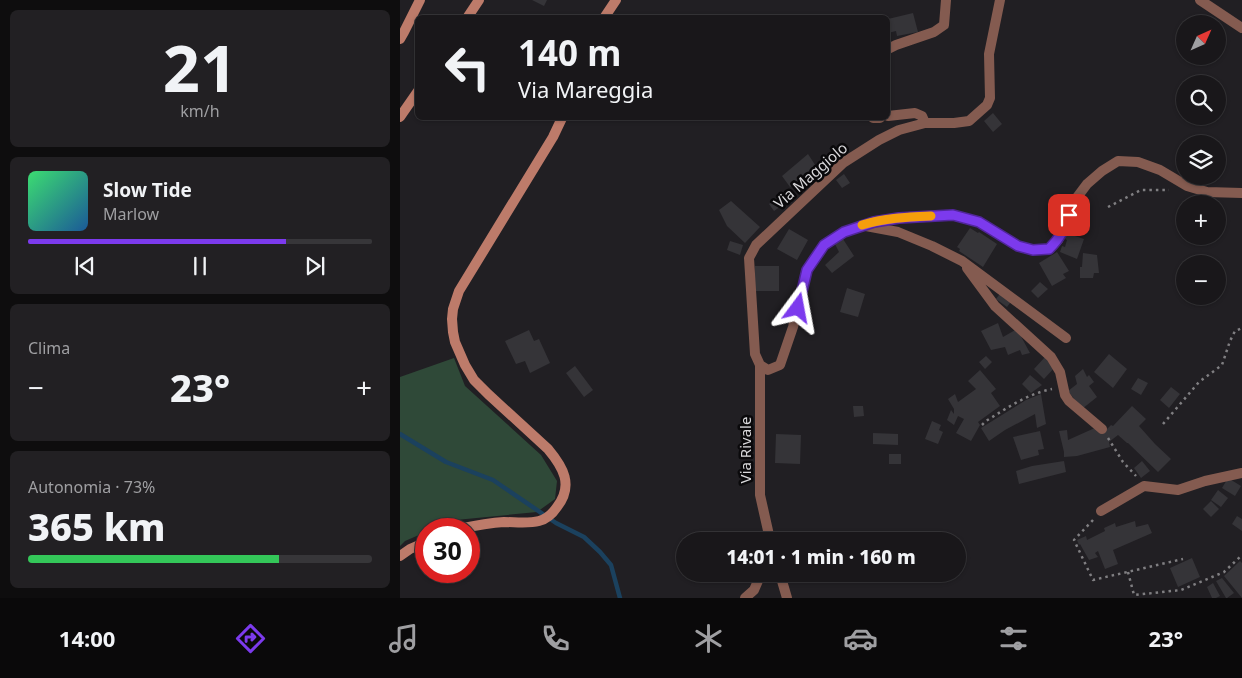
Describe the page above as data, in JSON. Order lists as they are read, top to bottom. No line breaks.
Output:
{"streets":{"street":["Via Maggiolo","Via Rivale"]},"crossings":[["Via Maggiolo","Via Rivale"]],"north":"top right","page":{"tile":[["21","km/h"],"Clima",["Autonomia · 73%","365 km"]],"map_buttons":["+","−"],"turn":["140 m","Via Mareggia"],"song":["Slow Tide","Marlow"],"heat":["−","23°","+"],"limit":"30","trip":"14:01 · 1 min · 160 m","tabs":["14:00","23°"]}}
